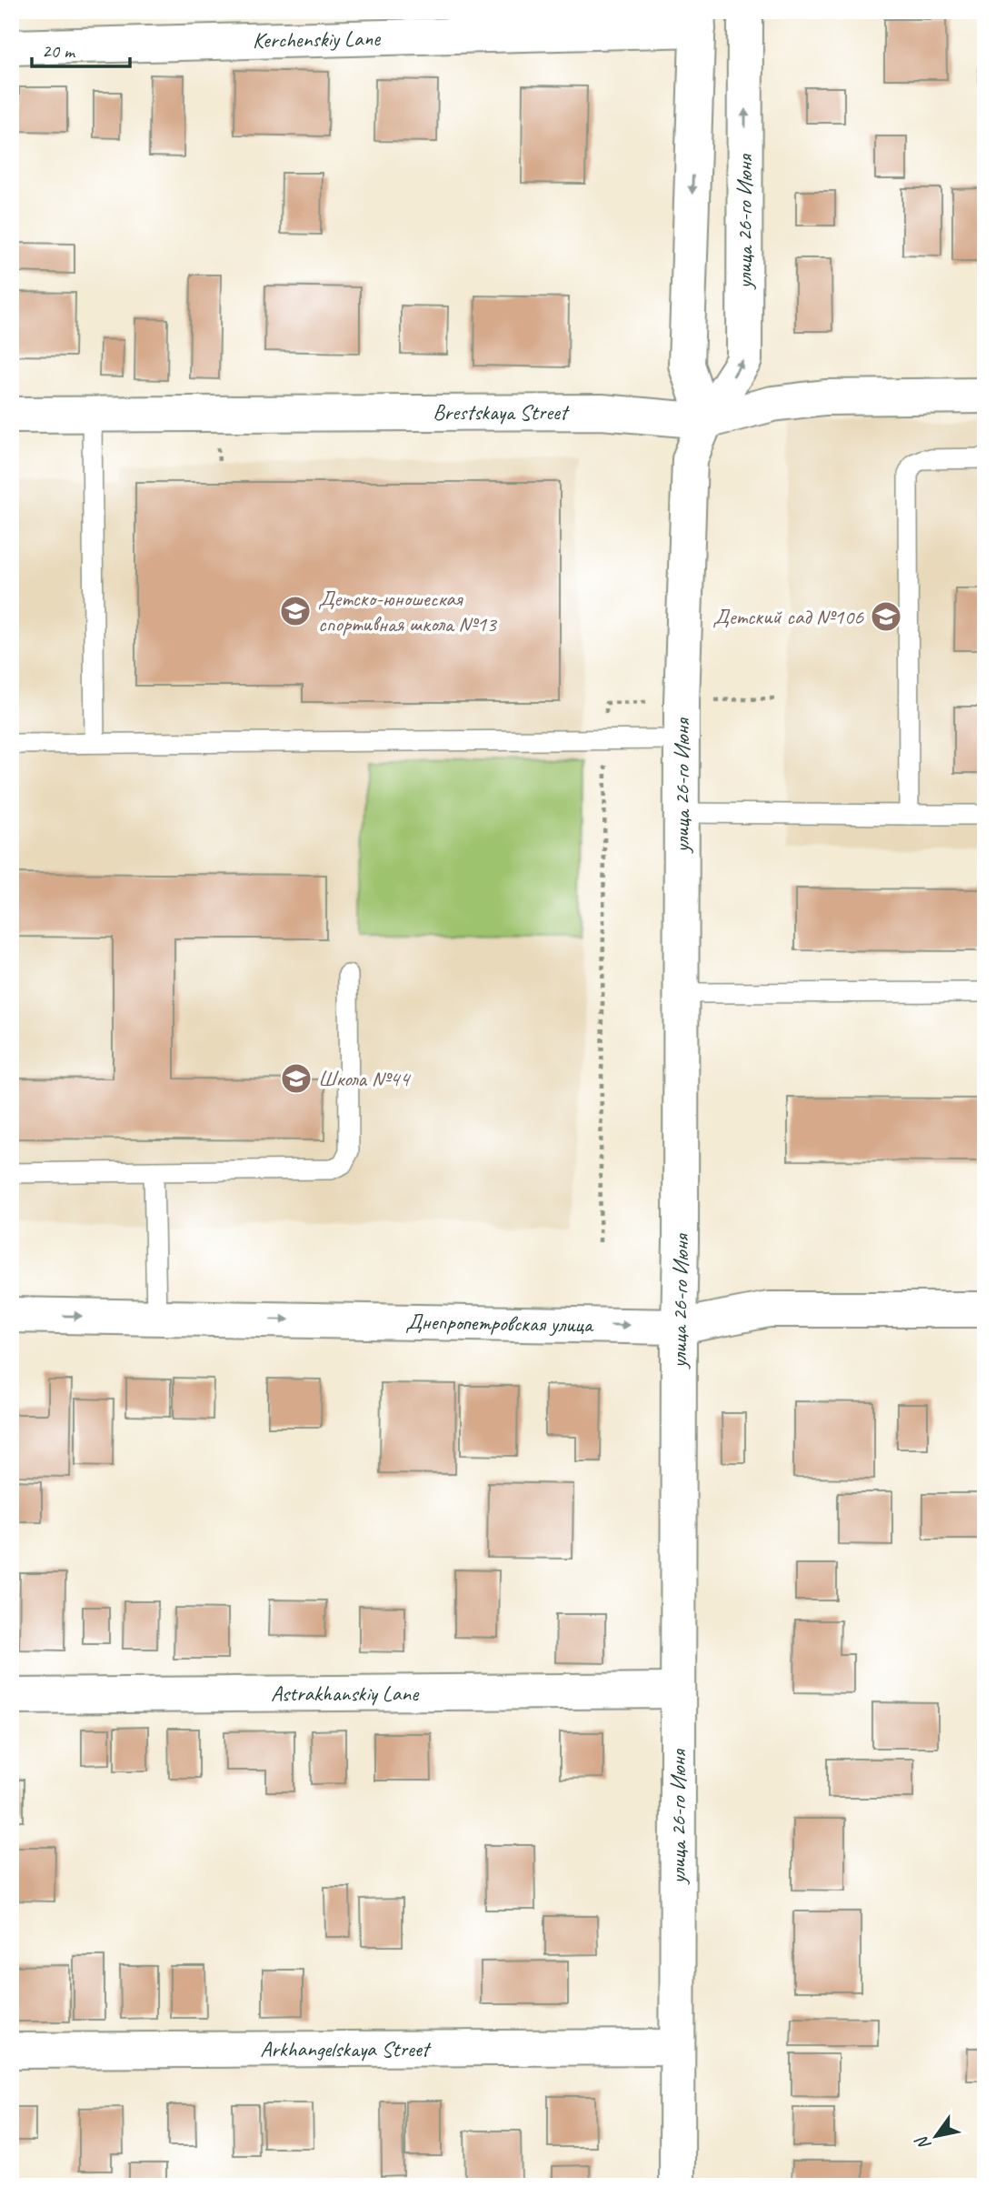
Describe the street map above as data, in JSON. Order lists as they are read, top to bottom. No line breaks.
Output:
{"streets":{"street":["Kerchenskiy Lane","улица 26-го Июня","Brestskaya Street","Днепропетровская улица","Astrakhanskiy Lane","Arkhangelskaya Street"]},"crossings":[["улица 26-го Июня","Brestskaya Street"],["улица 26-го Июня","Днепропетровская улица"],["улица 26-го Июня","Astrakhanskiy Lane"],["улица 26-го Июня","Arkhangelskaya Street"]],"one_way":["Днепропетровская улица"],"places":{"school or university":["Детско-юношеская спортивная школа №13","Детский сад №106","Школа №44"]},"scale_bar":"20 m","north":"bottom left"}
